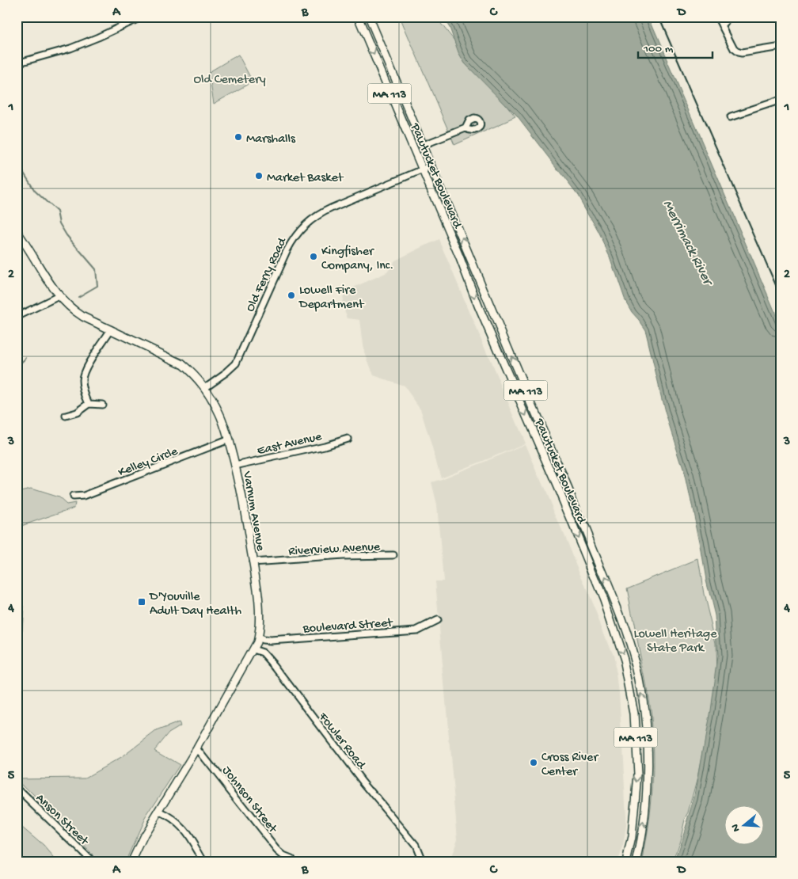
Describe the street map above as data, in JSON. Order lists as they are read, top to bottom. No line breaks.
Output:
{"streets":{"main road":["MA 113","Pawtucket Boulevard","Varnum Avenue"],"street":["Old Ferry Road","East Avenue","Kelley Circle","Riverview Avenue","Boulevard Street","Fowler Road","Johnson Street","Anson Street"]},"crossings":[["Pawtucket Boulevard","Old Ferry Road"],["Old Ferry Road","Varnum Avenue"],["East Avenue","Varnum Avenue"],["Kelley Circle","Varnum Avenue"],["Varnum Avenue","Riverview Avenue"],["Varnum Avenue","Boulevard Street"],["Varnum Avenue","Fowler Road"],["Varnum Avenue","Johnson Street"]],"water":["Merrimack River"],"parks":["Old Cemetery","Lowell Heritage State Park"],"places":{"other":["Marshalls","Market Basket","Kingfisher Company, Inc.","Lowell Fire Department","Cross River Center"],"transit":["D'Youville Adult Day Health"]},"scale_bar":"100 m","north":"left","grid":{"columns":["A","B","C","D"],"rows":["1","2","3","4","5"]}}
